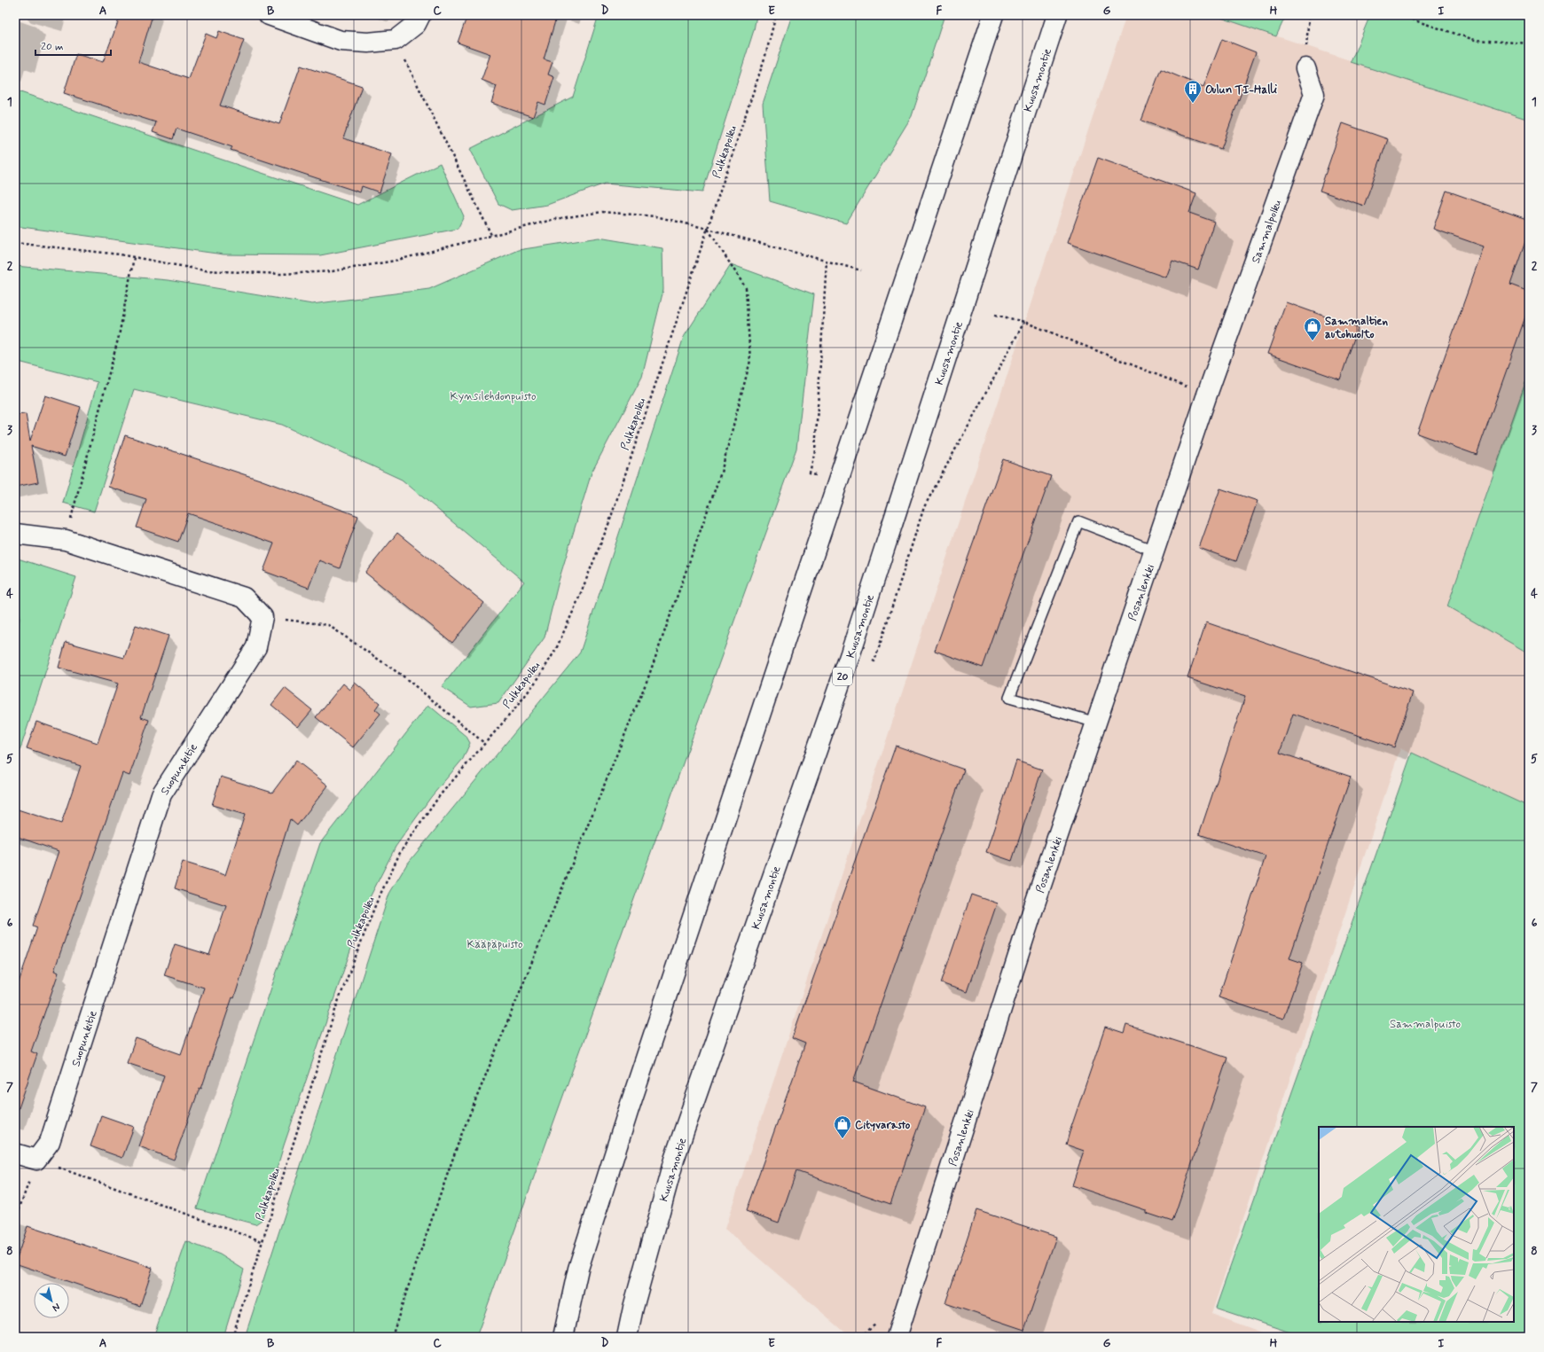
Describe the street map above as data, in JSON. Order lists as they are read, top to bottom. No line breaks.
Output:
{"streets":{"main road":["Kuusamontie","Sammalpolku","Posanlenkki","20","Suopunkitie"],"path":["Pulkkapolku"]},"crossings":[["Sammalpolku","Posanlenkki"]],"parks":["Kynsilehdonpuisto","Kääpäpuisto","Sammalpuisto"],"places":{"building":["Oulun TI-Halli"],"shop":["Sammaltien autohuolto","Cityvarasto"]},"scale_bar":"20 m","north":"bottom right","grid":{"columns":["A","B","C","D","E","F","G","H","I"],"rows":["1","2","3","4","5","6","7","8"]}}
